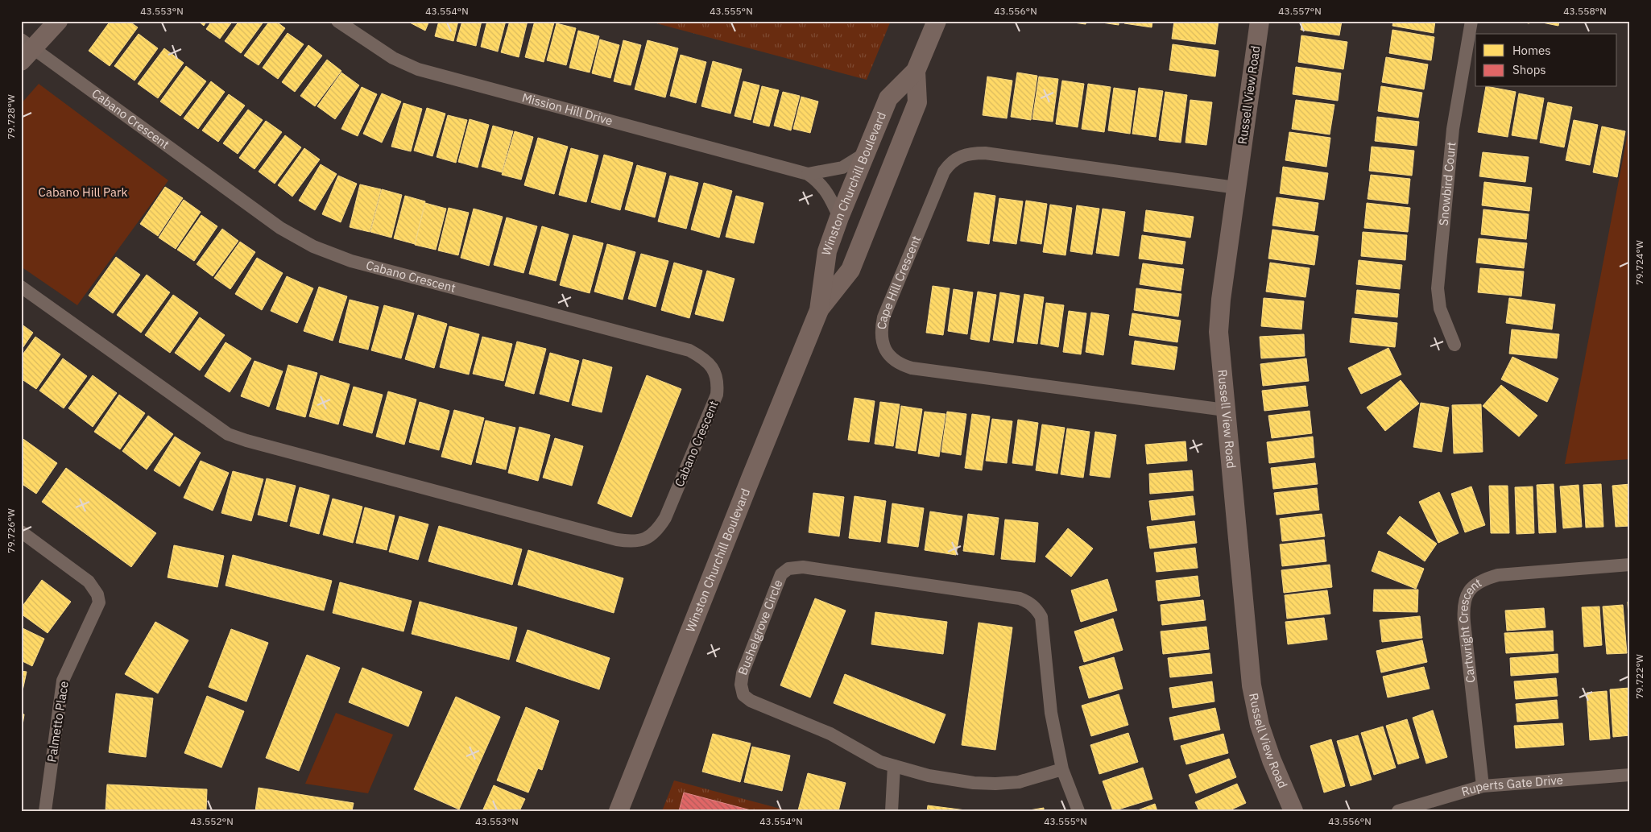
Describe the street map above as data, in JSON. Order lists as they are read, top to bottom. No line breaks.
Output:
{"streets":{"main road":["Russell View Road","Winston Churchill Boulevard"],"street":["Mission Hill Drive","Cabano Crescent","Snowbird Court","Cape Hill Crescent","Bushelgrove Circle","Cartwright Crescent","Palmetto Place","Ruperts Gate Drive"]},"crossings":[["Russell View Road","Cape Hill Crescent"],["Mission Hill Drive","Winston Churchill Boulevard"],["Cartwright Crescent","Ruperts Gate Drive"]],"parks":["Cabano Hill Park"],"legend":["Homes","Shops"],"coordinates":["43.553°N","43.554°N","43.555°N","43.556°N","43.557°N","43.558°N","79.728°W","79.724°W","79.726°W","79.722°W","43.552°N"]}
